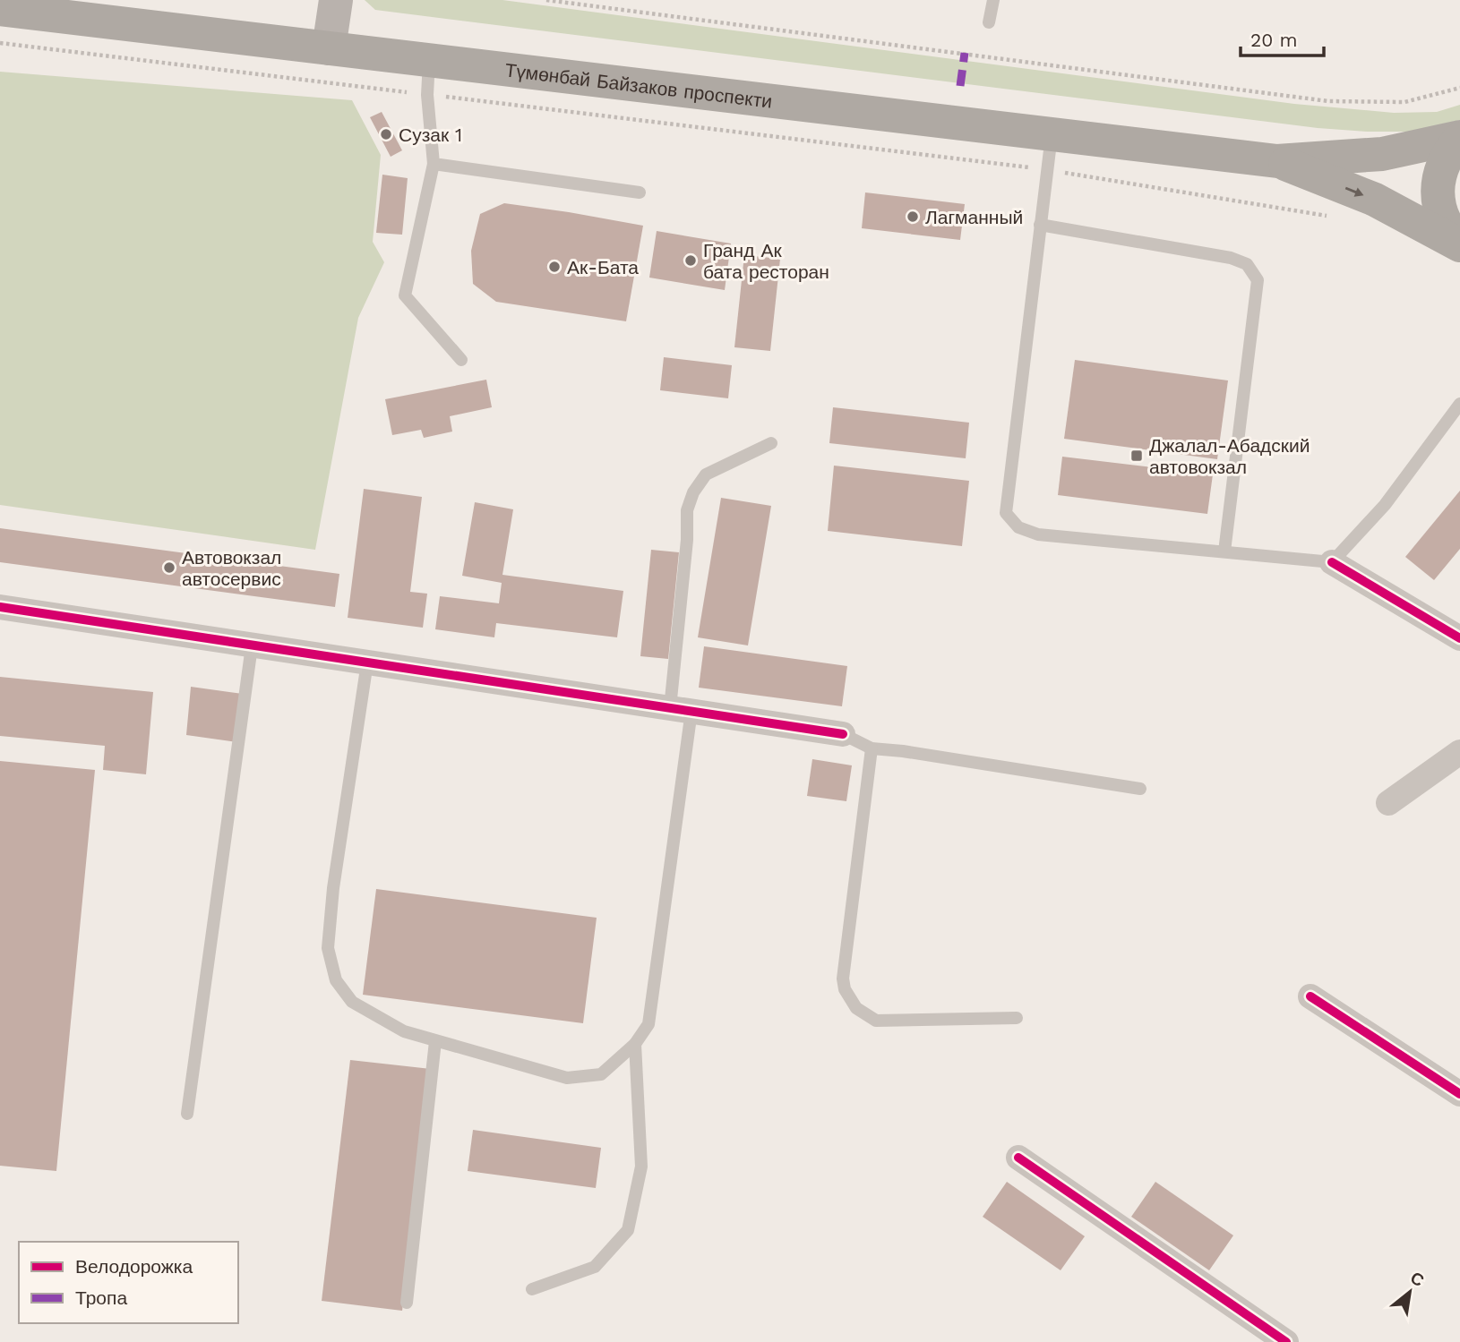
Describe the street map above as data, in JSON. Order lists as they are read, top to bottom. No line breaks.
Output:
{"streets":{"highway":["Түмөнбай Байзаков проспекти"]},"places":{"other":["Сузак 1","Лагманный","Гранд Ак бата ресторан","Ак-Бата","Автовокзал автосервис"],"transit":["Джалал-Абадский автовокзал"]},"legend":["Велодорожка","Тропа"],"scale_bar":"20 m","north":"top right"}
